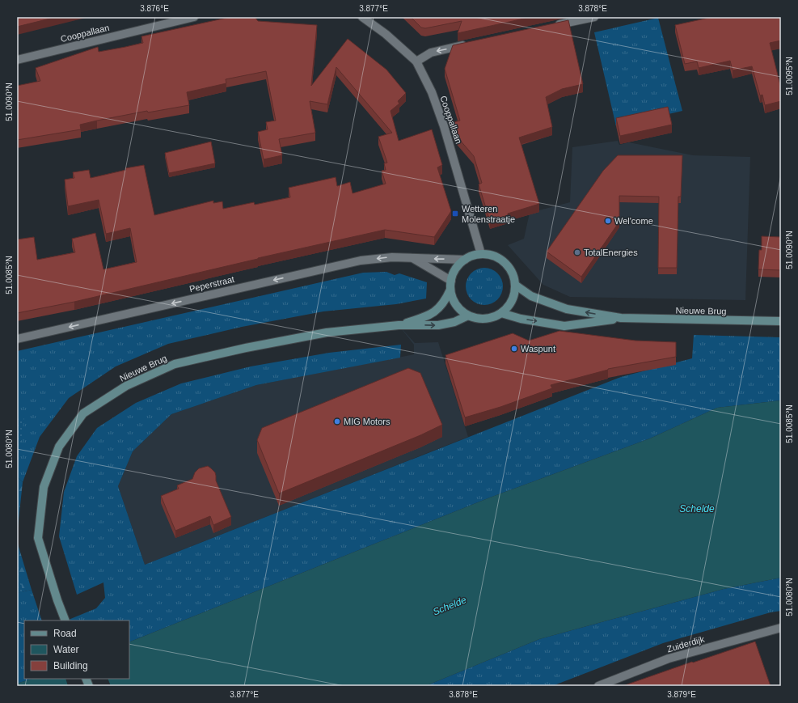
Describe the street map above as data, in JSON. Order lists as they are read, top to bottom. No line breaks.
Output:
{"streets":{"main road":["Nieuwe Brug"],"street":["Cooppallaan","Peperstraat","Zuiderdijk"]},"crossings":[["Cooppallaan","Peperstraat"],["Cooppallaan","Nieuwe Brug"],["Peperstraat","Nieuwe Brug"]],"one_way":["Peperstraat"],"water":["Schelde"],"places":{"transit":["Wetteren Molenstraatje"],"other":["Wel'come","TotalEnergies","Waspunt","MIG Motors"]},"legend":["Road","Water","Building"],"coordinates":["3.876°E","3.877°E","3.878°E","51.0095°N","51.0090°N","51.0085°N","51.0080°N","3.879°E"]}
